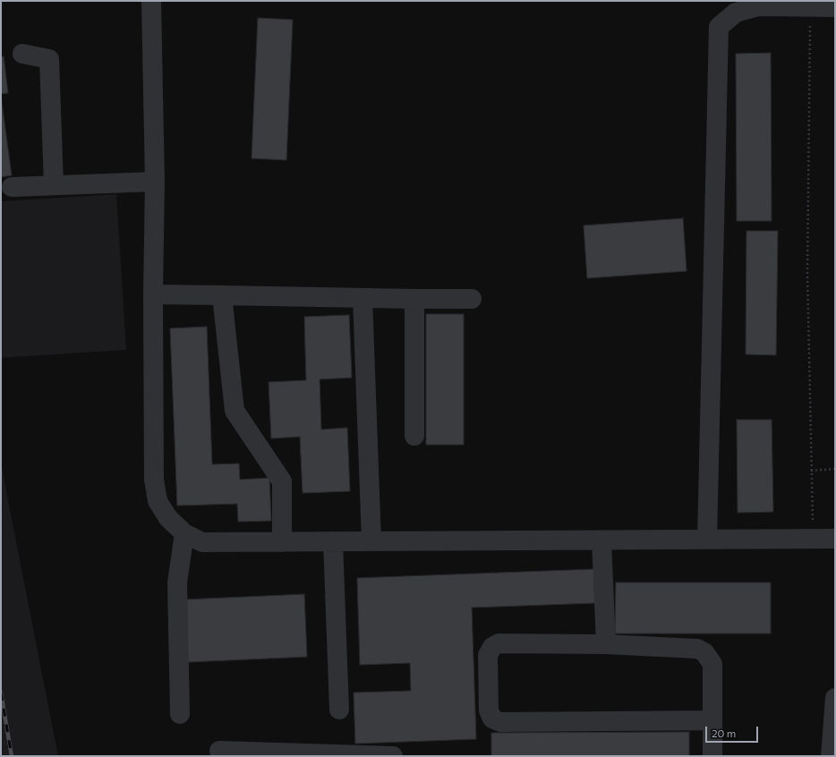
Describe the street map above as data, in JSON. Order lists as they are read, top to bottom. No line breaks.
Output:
{"scale_bar":"20 m"}
